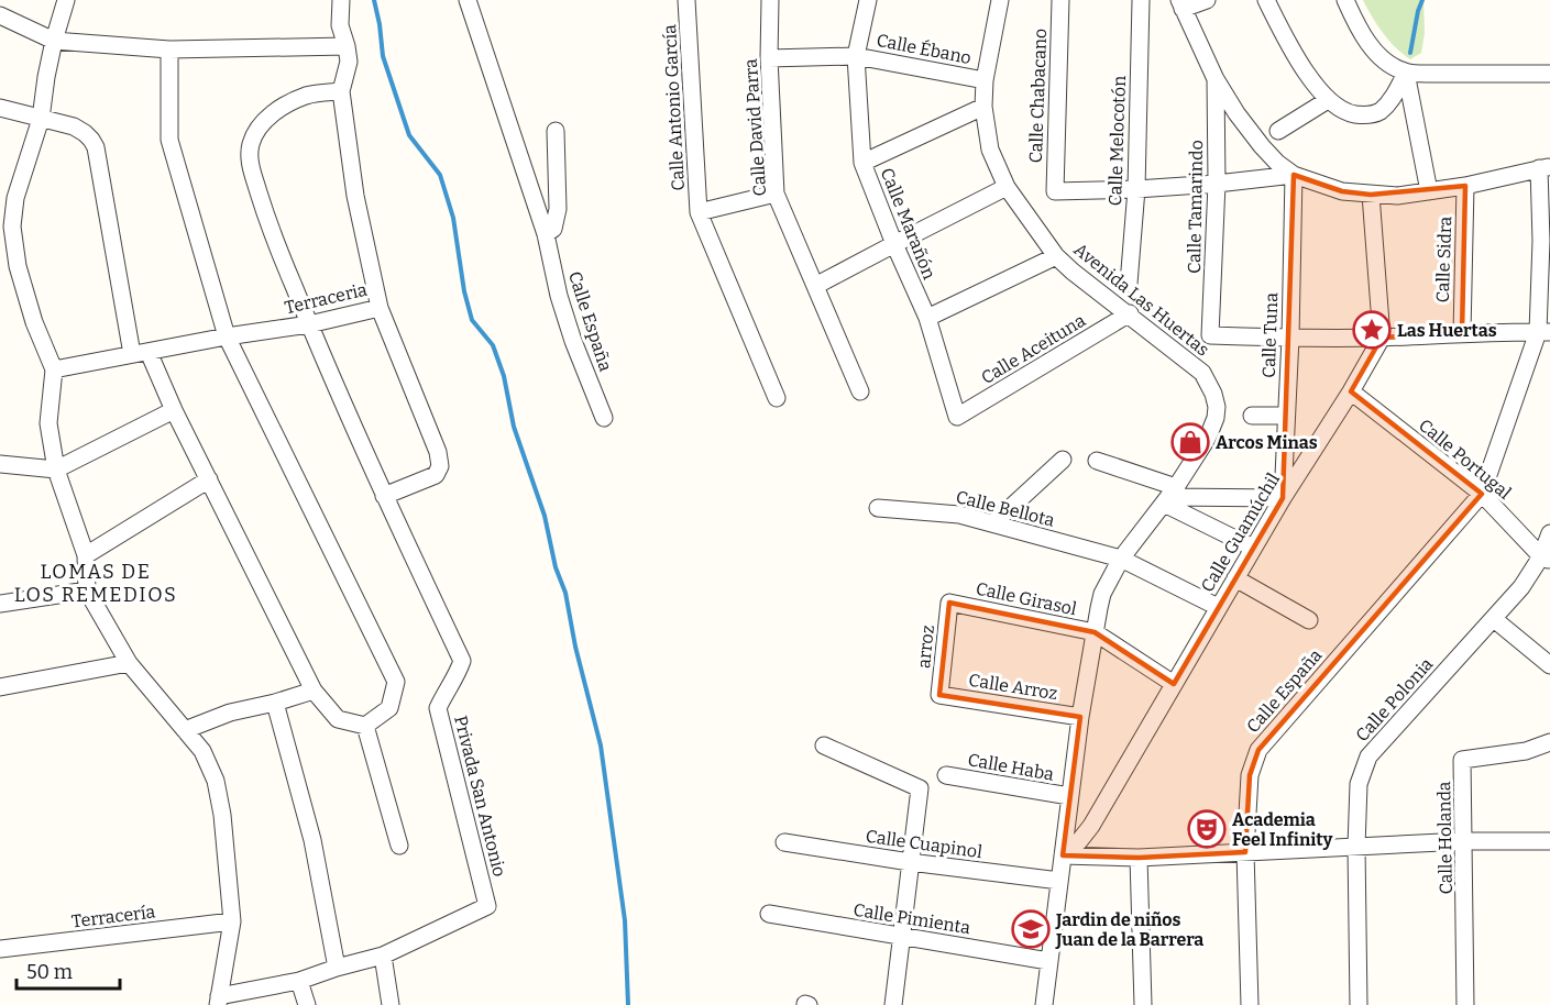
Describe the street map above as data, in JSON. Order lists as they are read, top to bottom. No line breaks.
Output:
{"streets":{"street":["Calle Ébano","Calle Chabacano","Calle Antonio García","Calle David Parra","Calle Melocotón","Calle Tamarindo","Calle Marañón","Calle Sidra","Terraceria","Avenida Las Huertas","Calle España","Calle Tuna","Calle Aceituna","Calle Portugal","Calle Bellota","Calle Guamúchil","Calle Girasol","arroz","Calle Arroz","Calle Polonia","Calle Haba","Privada San Antonio","Calle Holanda","Calle Cuapinol","Terracería","Calle Pimienta"]},"crossings":[["Calle Ébano","Calle David Parra"],["Calle Ébano","Calle Marañón"],["Calle Ébano","Avenida Las Huertas"],["Calle Chabacano","Calle Melocotón"],["Calle Tamarindo","Calle Tuna"],["Calle Marañón","Calle Aceituna"],["Avenida Las Huertas","Calle Aceituna"],["Avenida Las Huertas","Calle Bellota"],["Avenida Las Huertas","Calle Guamúchil"],["Avenida Las Huertas","Calle Girasol"],["Avenida Las Huertas","Calle Arroz"],["Avenida Las Huertas","Calle Haba"],["Avenida Las Huertas","Calle Cuapinol"],["Avenida Las Huertas","Calle Pimienta"],["Calle España","Calle Portugal"],["Calle Tuna","Calle Guamúchil"],["Calle Portugal","Calle Guamúchil"],["Calle Portugal","Calle Polonia"],["Calle Bellota","Calle Guamúchil"],["Calle Girasol","arroz"],["arroz","Calle Arroz"]],"districts":["LOMAS DE LOS REMEDIOS"],"places":{"place":["Las Huertas"],"shop":["Arcos Minas"],"theatre":["Academia Feel Infinity"],"school or university":["Jardin de niños Juan de la Barrera"]},"scale_bar":"50 m"}
